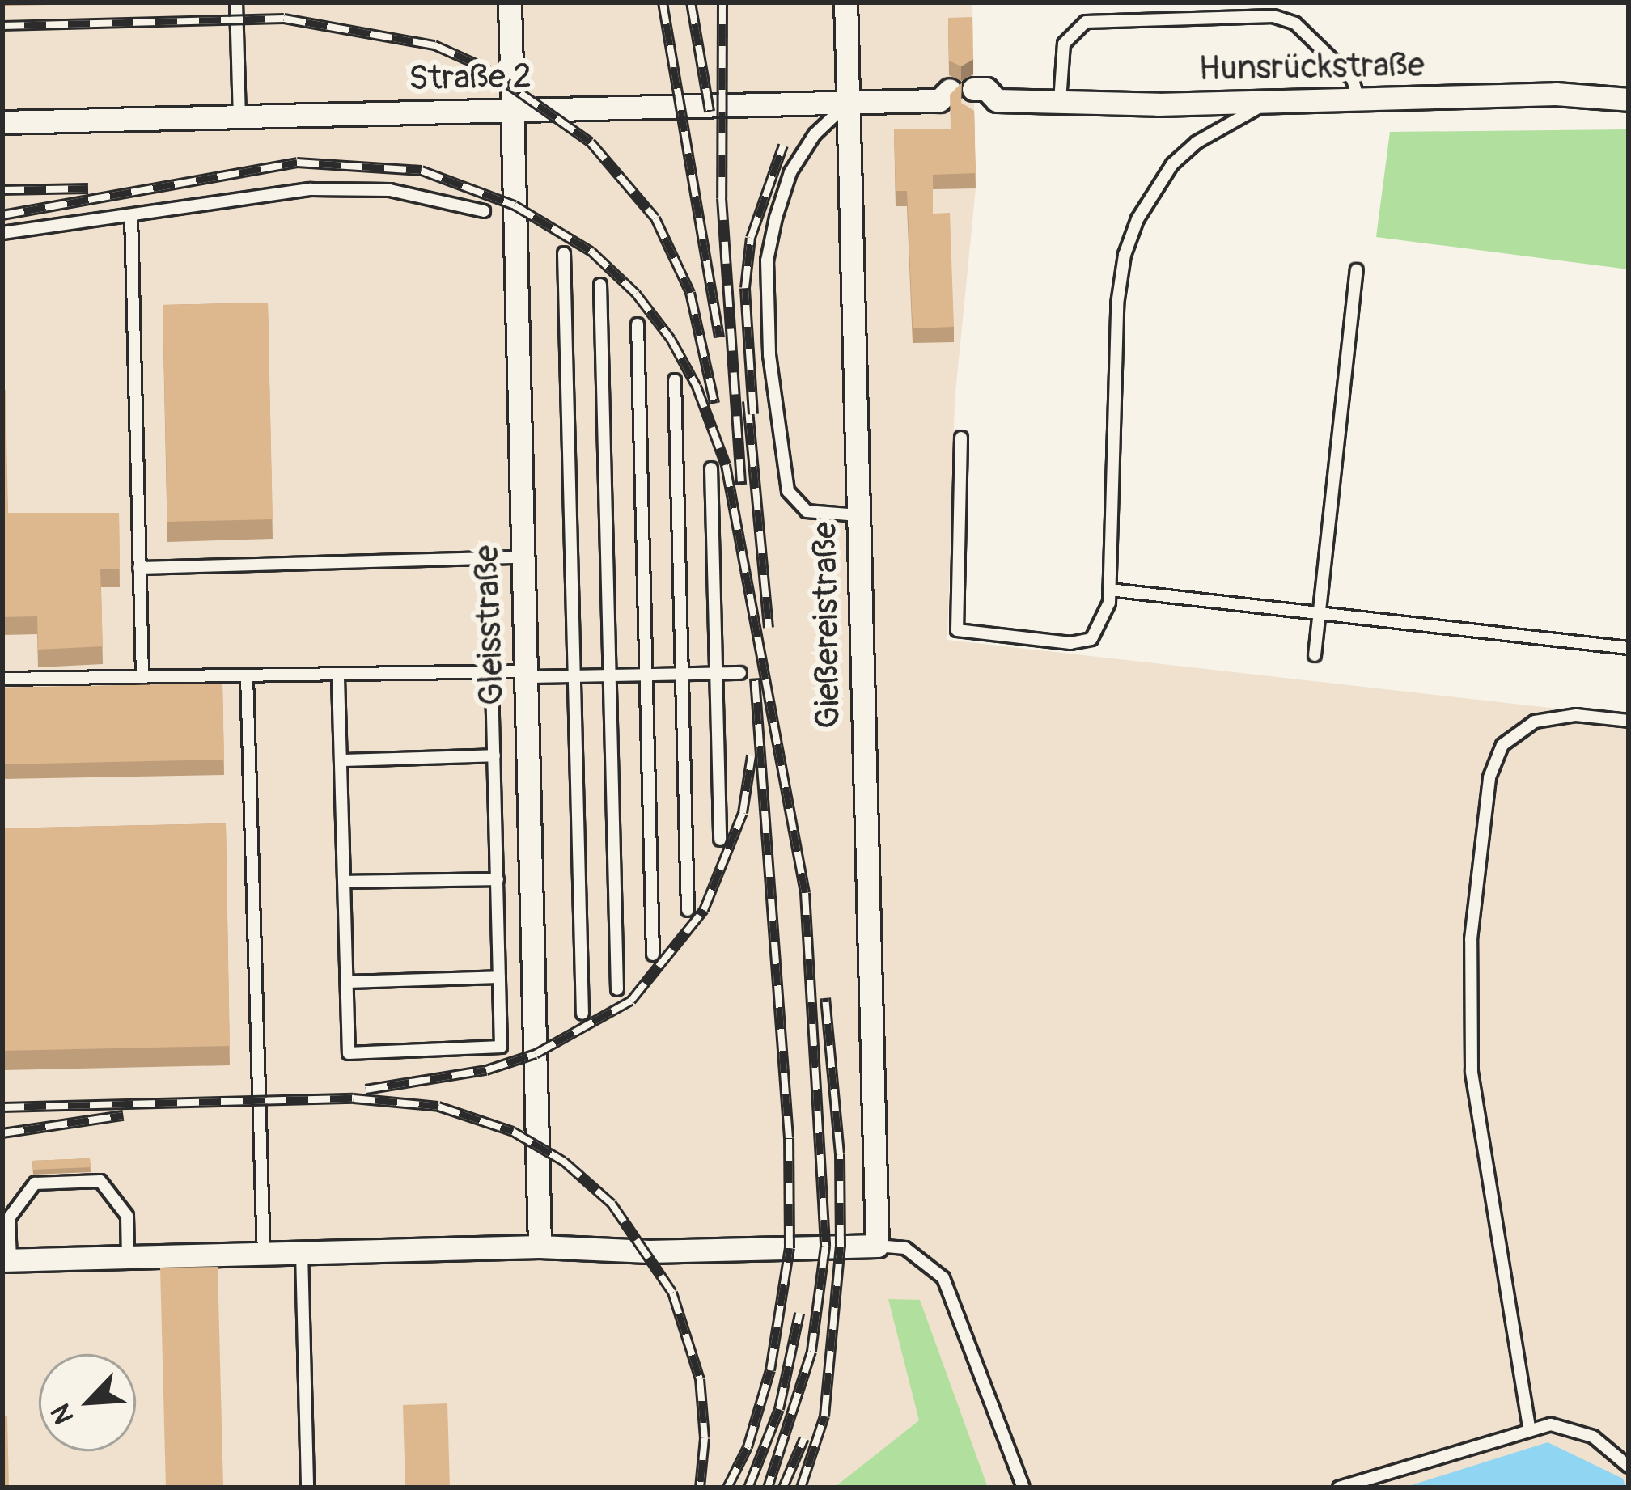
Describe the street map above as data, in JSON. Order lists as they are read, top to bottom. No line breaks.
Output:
{"streets":{"street":["Hunsrückstraße","Straße 2","Gleisstraße","Gießereistraße"]},"crossings":[["Straße 2","Gleisstraße"],["Straße 2","Gießereistraße"]],"north":"bottom left"}
